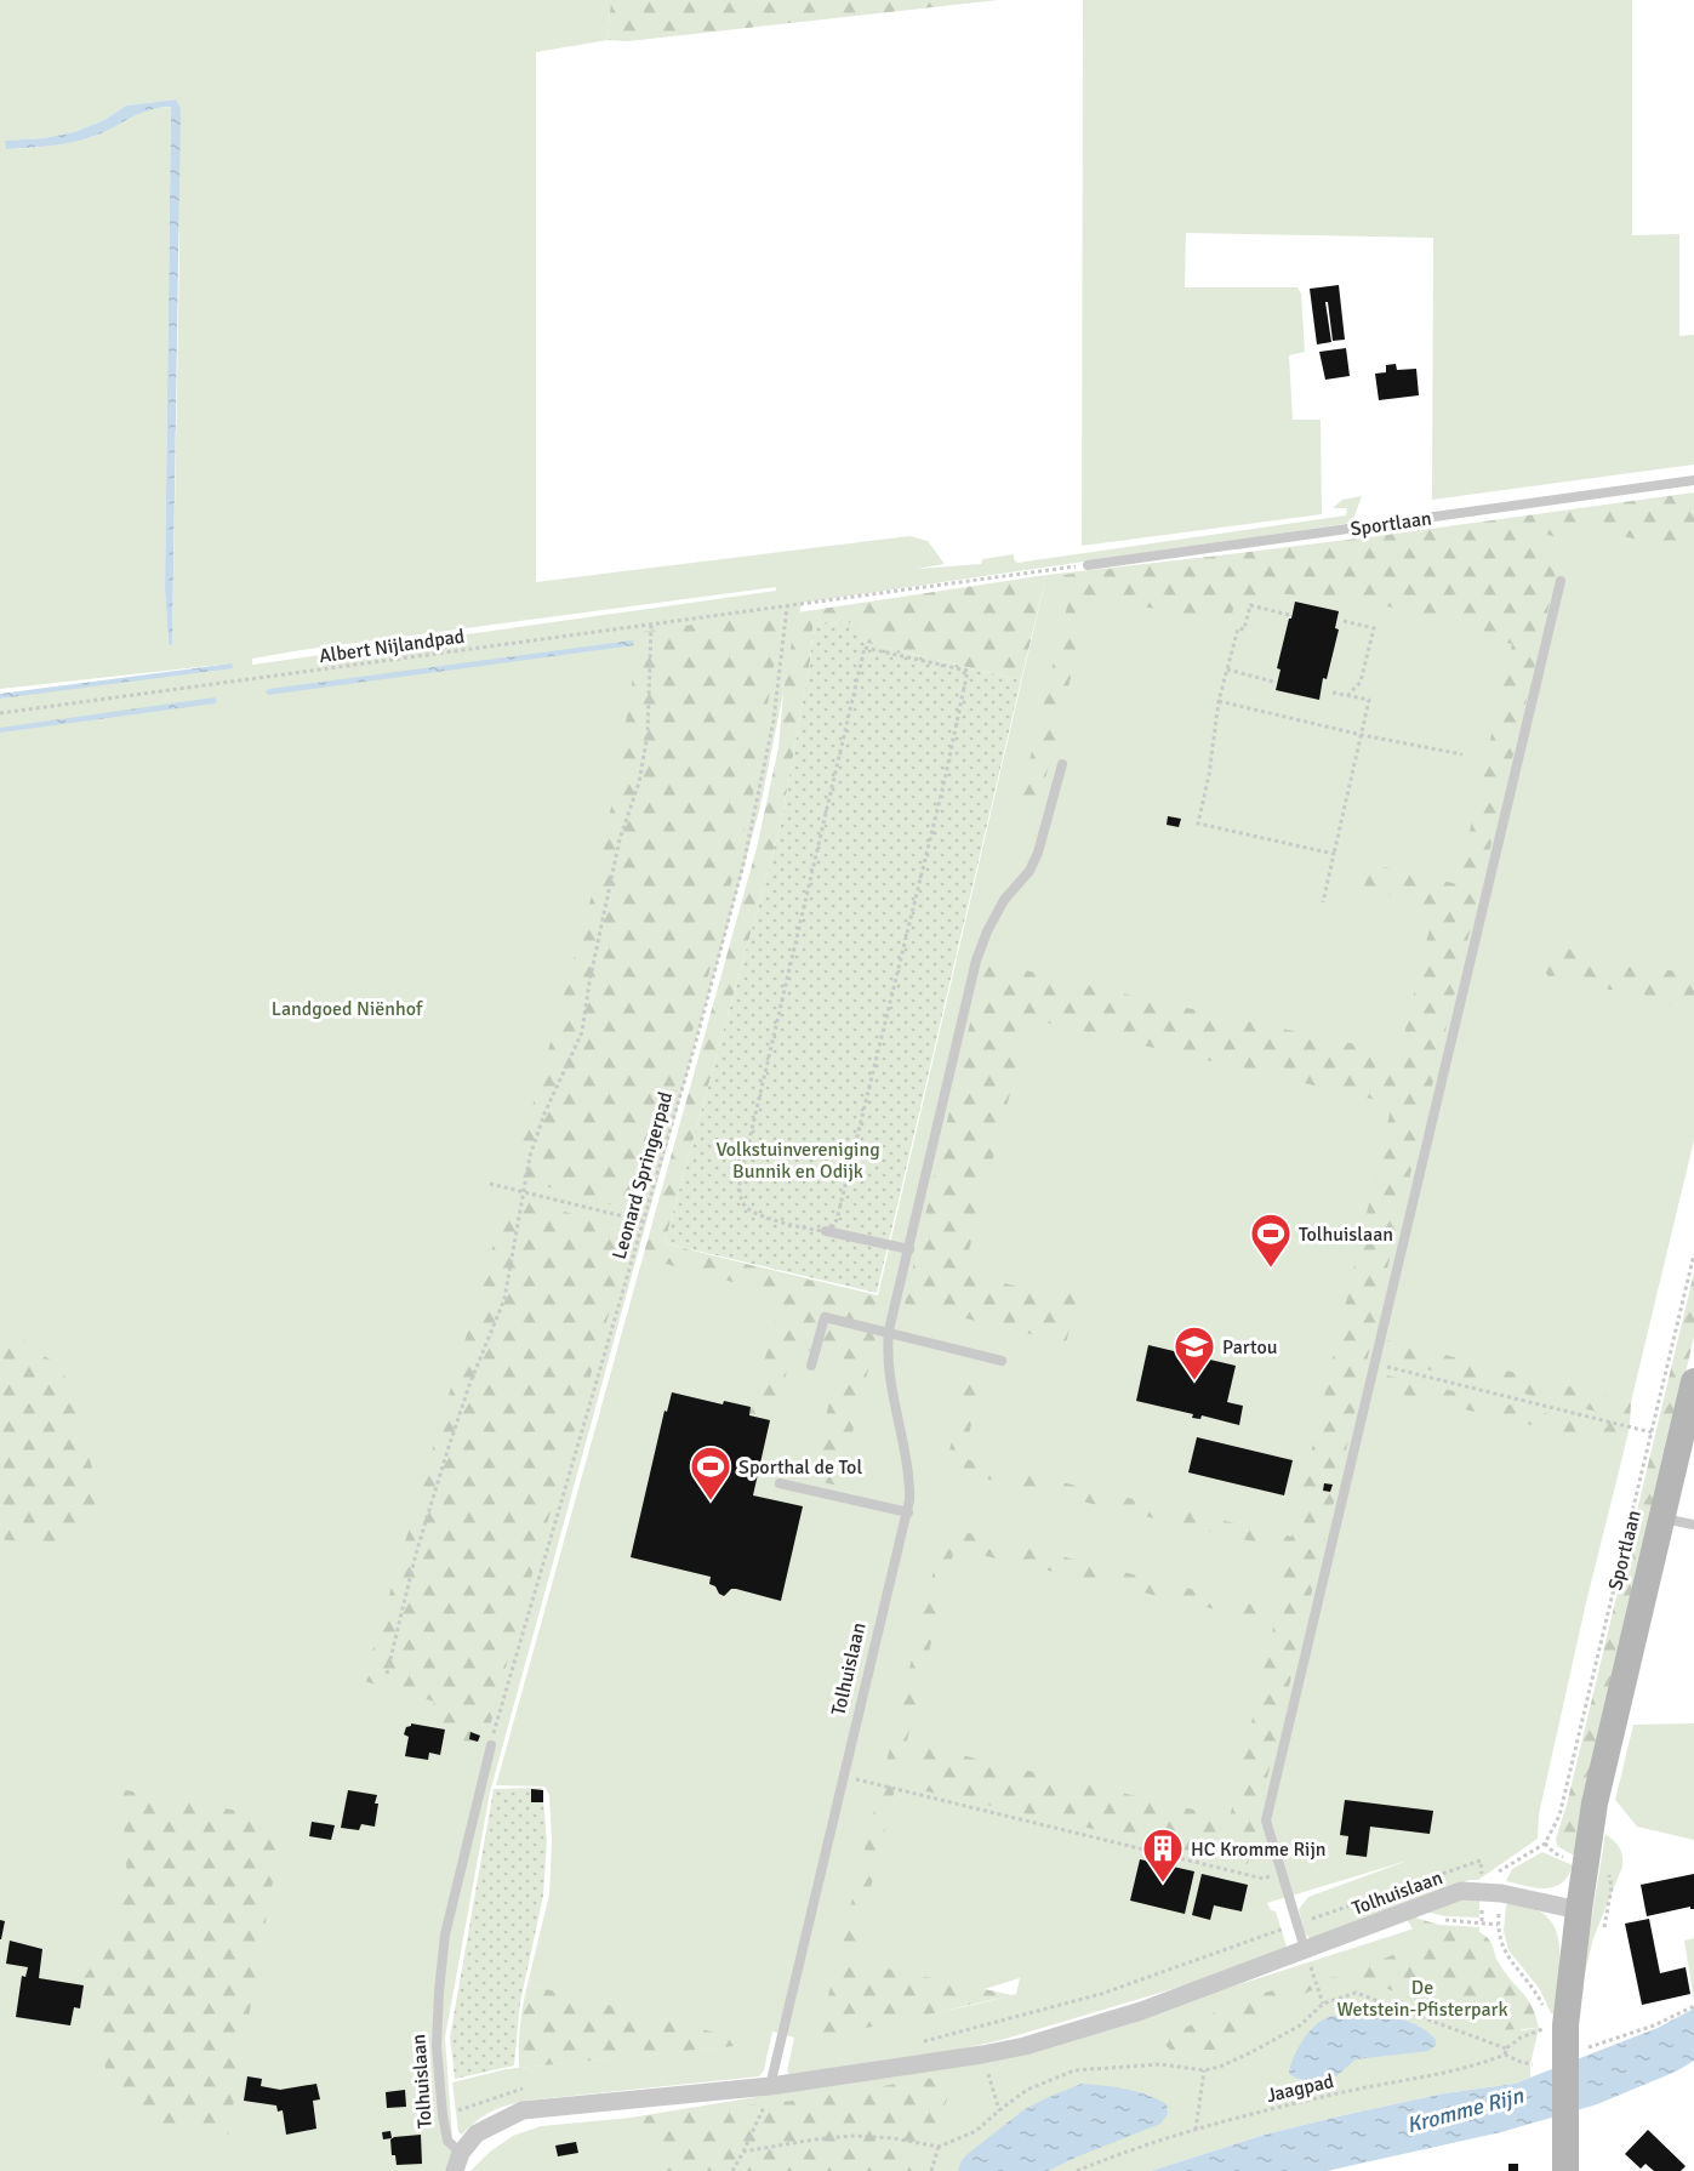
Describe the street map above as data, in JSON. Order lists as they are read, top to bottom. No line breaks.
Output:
{"streets":{"street":["Sportlaan","Tolhuislaan"],"path":["Albert Nijlandpad","Leonard Springerpad","Jaagpad"]},"crossings":[["Sportlaan","Albert Nijlandpad"],["Sportlaan","Tolhuislaan"],["Sportlaan","Jaagpad"],["Albert Nijlandpad","Leonard Springerpad"],["Leonard Springerpad","Tolhuislaan"]],"water":["Kromme Rijn"],"parks":["Landgoed Niënhof","Volkstuinvereniging Bunnik en Odijk","De Wetstein-Pfisterpark"],"places":{"sports":["Tolhuislaan","Sporthal de Tol"],"school or university":["Partou"],"building":["HC Kromme Rijn"]}}
